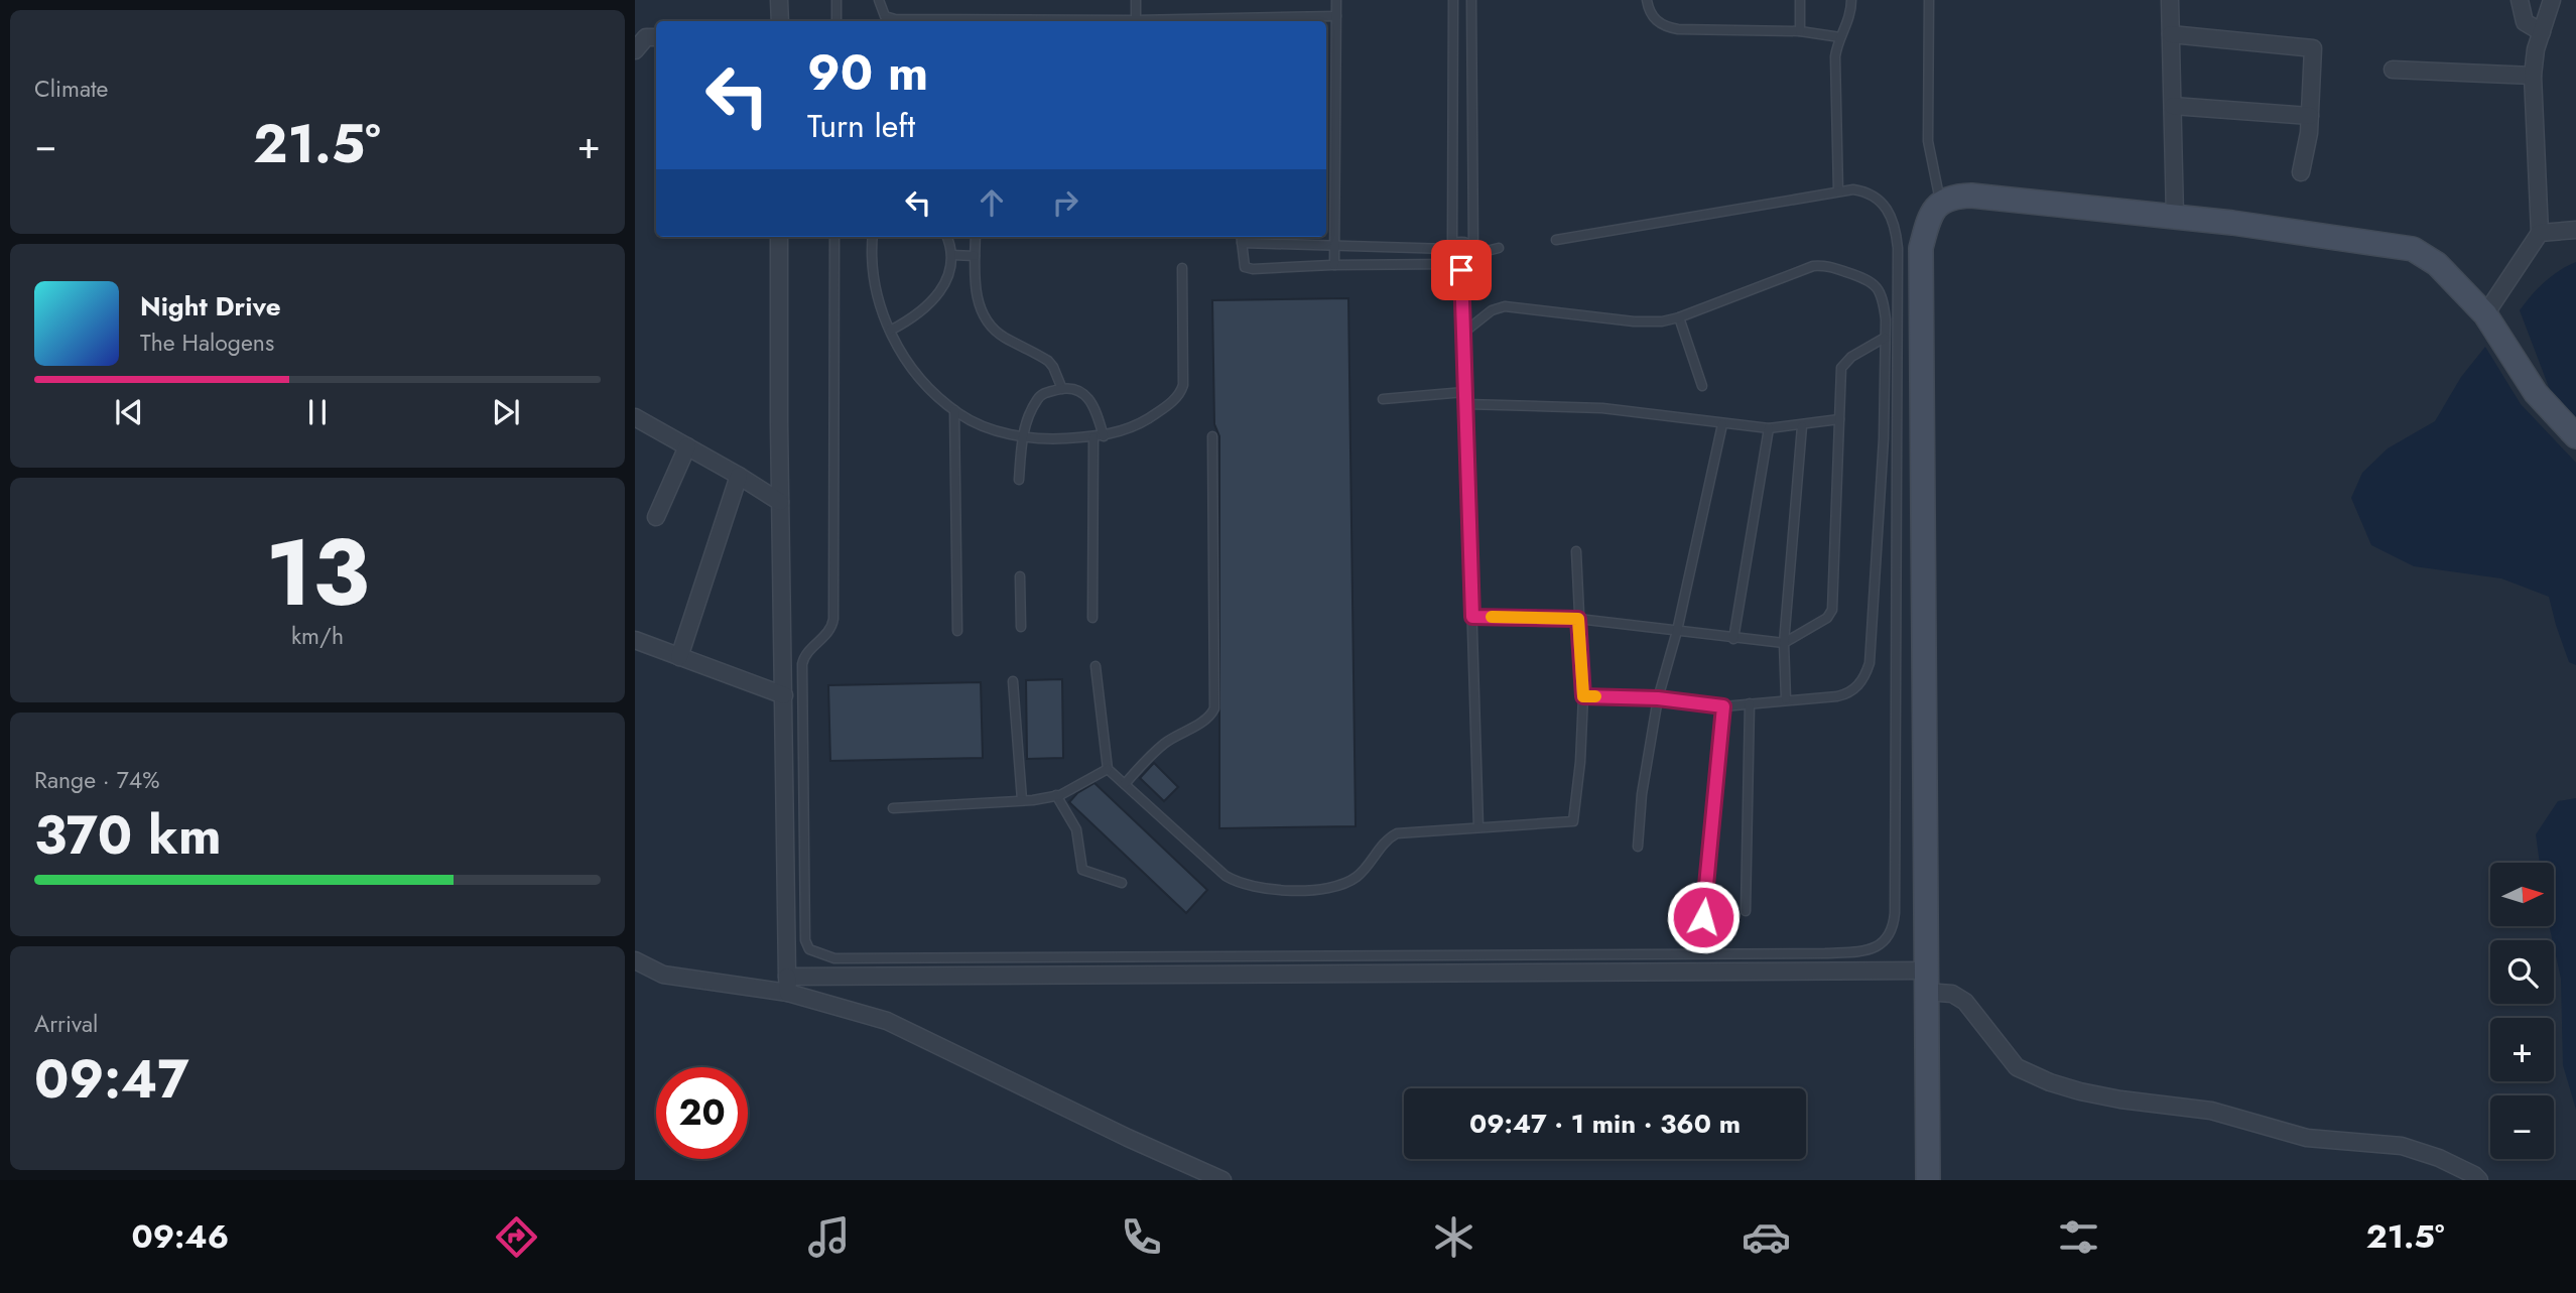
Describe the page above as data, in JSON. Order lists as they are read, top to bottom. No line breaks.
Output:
{"north":"right","page":{"tile":["Climate",["13","km/h"],["Range · 74%","370 km"],["Arrival","09:47"]],"turn":["90 m","Turn left"],"heat":["−","21.5°","+"],"song":["Night Drive","The Halogens"],"map_buttons":["+","−"],"limit":"20","trip":"09:47 · 1 min · 360 m","tabs":["09:46","21.5°"]}}
